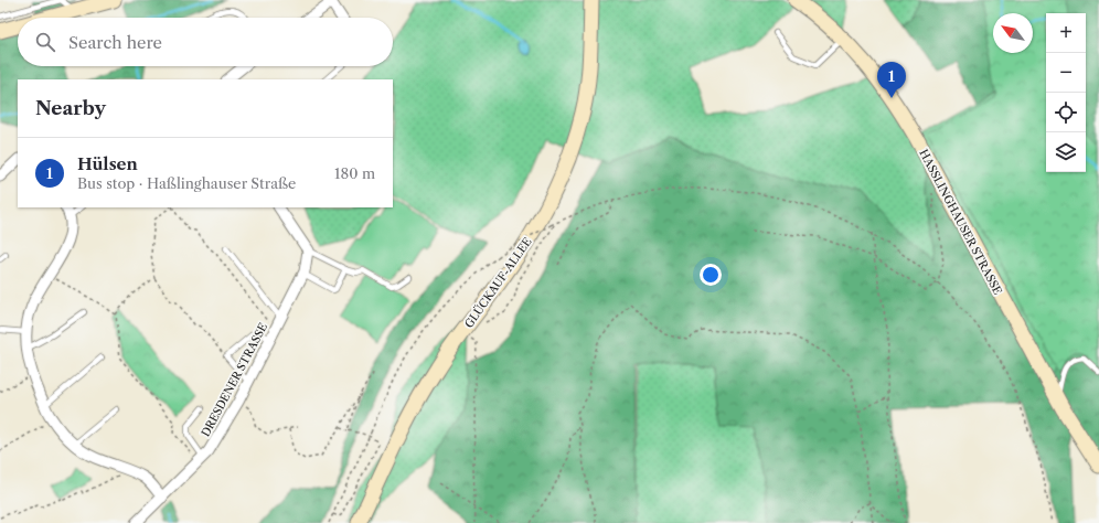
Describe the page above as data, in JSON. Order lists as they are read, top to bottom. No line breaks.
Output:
{"streets":{"main road":["HASSLINGHAUSER STRASSE","GLÜCKAUF-ALLEE"],"street":["DRESDENER STRASSE"]},"north":"top left","page":{"map_buttons":["+","−"],"search":"Search here","pins":"1","heading":"Nearby","list":[{"mark":"1","name":"Hülsen","note":"Bus stop · Haßlinghauser Straße","value":"180 m"}]}}
